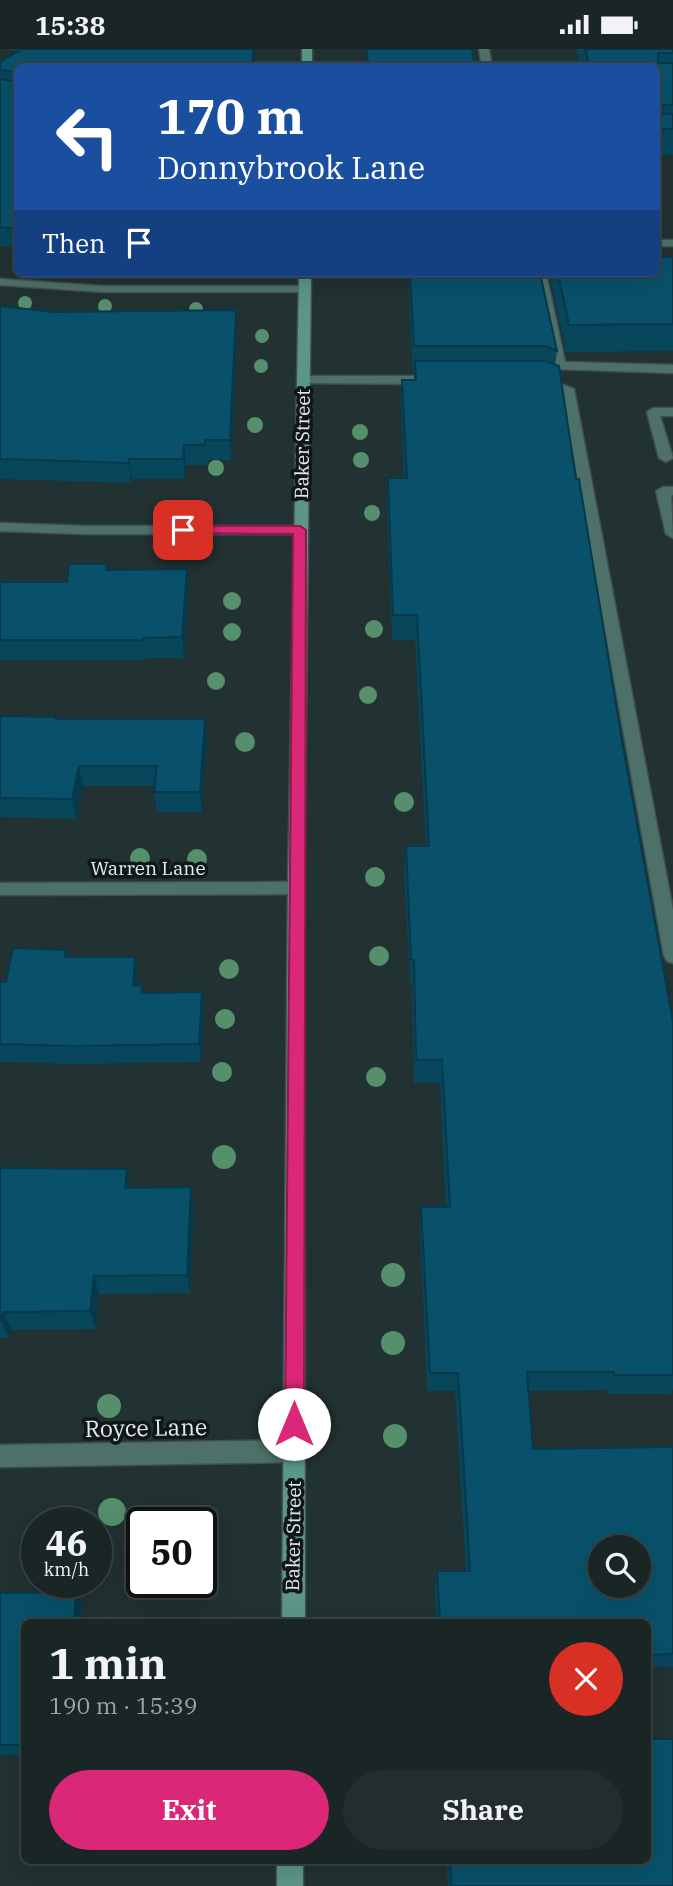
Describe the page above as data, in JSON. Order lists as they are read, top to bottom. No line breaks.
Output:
{"streets":{"main road":["Baker Street"],"street":["Warren Lane","Royce Lane"]},"crossings":[["Baker Street","Warren Lane"],["Baker Street","Royce Lane"]],"page":{"status":"15:38","turn":["170 m","Donnybrook Lane"],"then":"Then","speed":"46 km/h","limit":"50","heading":["1 min","190 m · 15:39"],"buttons":["Exit","Share"]}}
